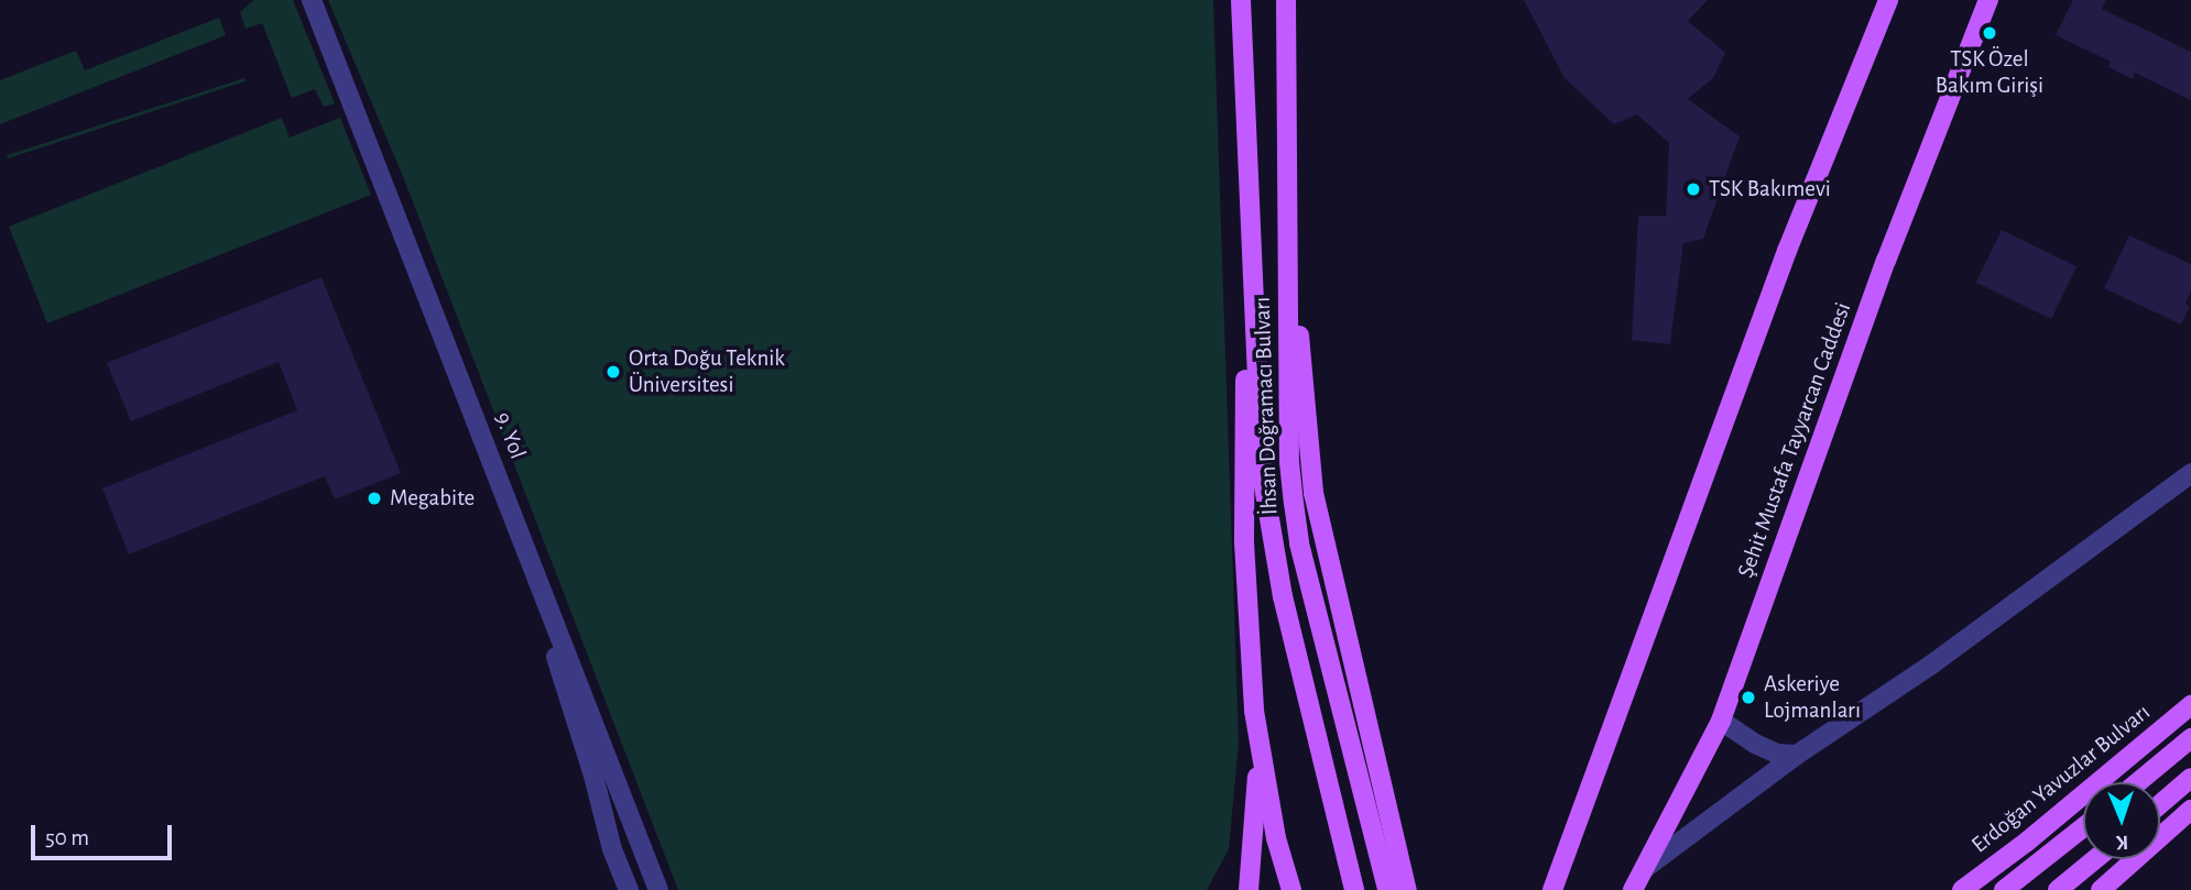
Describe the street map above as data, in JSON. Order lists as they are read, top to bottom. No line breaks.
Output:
{"streets":{"main road":["İhsan Doğramacı Bulvarı","Şehit Mustafa Tayyarcan Caddesi","Erdoğan Yavuzlar Bulvarı"],"street":["9. Yol"]},"places":["TSK Özel Bakım Girişi","TSK Bakımevi","Orta Doğu Teknik Üniversitesi","Megabite","Askeriye Lojmanları"],"scale_bar":"50 m","north":"bottom"}
